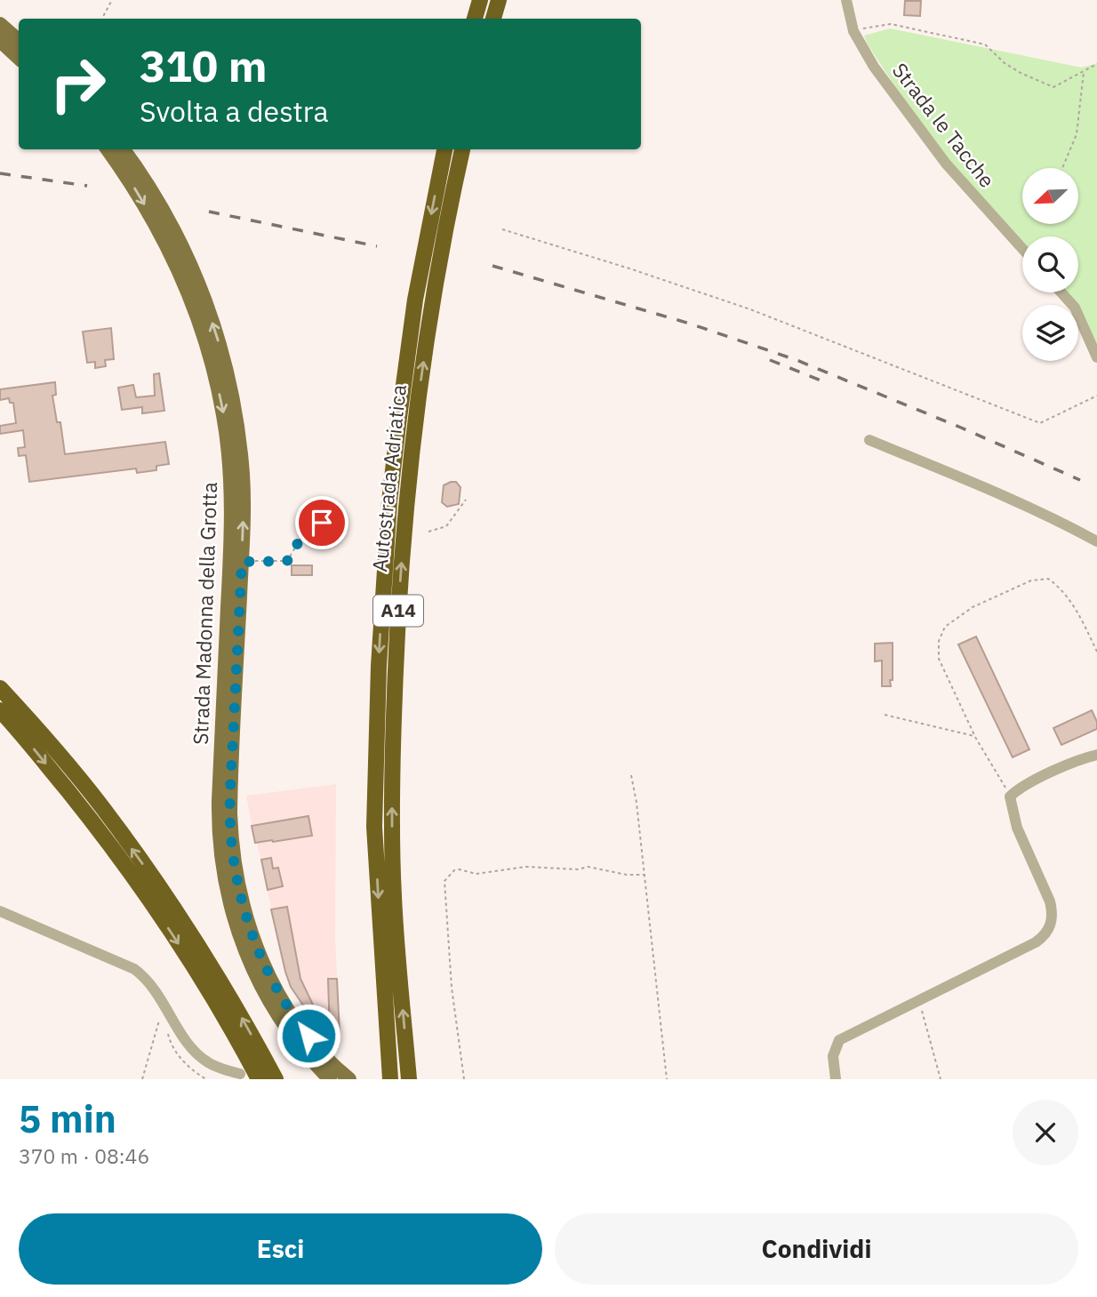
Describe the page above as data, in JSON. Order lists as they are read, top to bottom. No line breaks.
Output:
{"streets":{"highway":["Autostrada Adriatica","A14"],"main road":["Strada Madonna della Grotta"],"street":["Strada le Tacche"]},"north":"bottom left","page":{"turn":["310 m","Svolta a destra"],"heading":["5 min","370 m · 08:46"],"buttons":["Esci","Condividi"]}}
